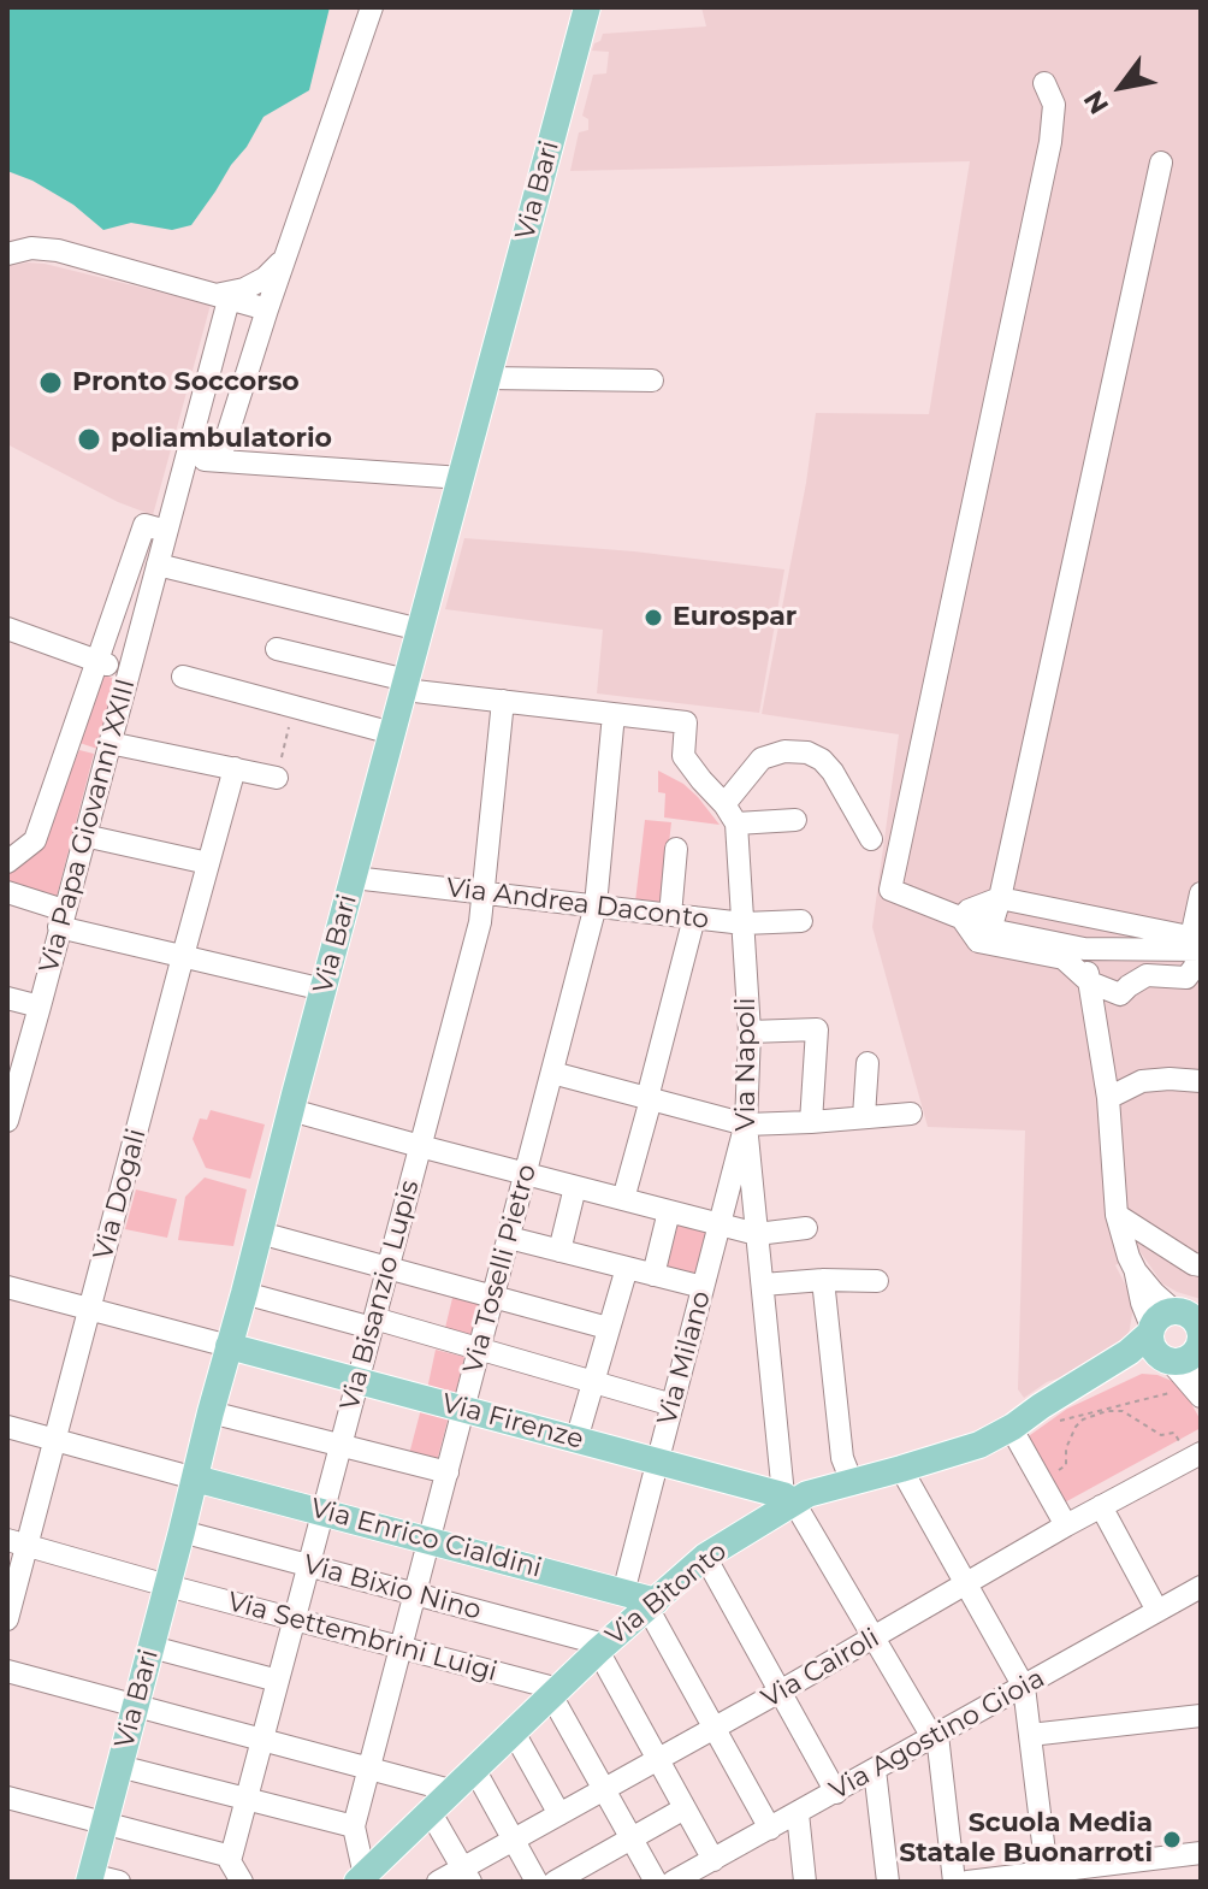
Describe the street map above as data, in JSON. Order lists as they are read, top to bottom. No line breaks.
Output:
{"streets":{"main road":["Via Bari","Via Firenze","Via Enrico Cialdini","Via Bitonto"],"street":["Via Papa Giovanni XXIII","Via Andrea Daconto","Via Napoli","Via Dogali","Via Toselli Pietro","Via Bisanzio Lupis","Via Milano","Via Bixio Nino","Via Settembrini Luigi","Via Cairoli","Via Agostino Gioia"]},"crossings":[["Via Bari","Via Andrea Daconto"],["Via Bari","Via Firenze"],["Via Bari","Via Enrico Cialdini"],["Via Bari","Via Bixio Nino"],["Via Bari","Via Settembrini Luigi"],["Via Andrea Daconto","Via Napoli"],["Via Andrea Daconto","Via Toselli Pietro"],["Via Andrea Daconto","Via Bisanzio Lupis"],["Via Napoli","Via Milano"],["Via Napoli","Via Firenze"],["Via Napoli","Via Bitonto"],["Via Dogali","Via Settembrini Luigi"],["Via Toselli Pietro","Via Firenze"],["Via Toselli Pietro","Via Enrico Cialdini"],["Via Toselli Pietro","Via Bixio Nino"],["Via Toselli Pietro","Via Bitonto"],["Via Toselli Pietro","Via Settembrini Luigi"],["Via Bisanzio Lupis","Via Firenze"],["Via Bisanzio Lupis","Via Enrico Cialdini"],["Via Bisanzio Lupis","Via Bixio Nino"],["Via Bisanzio Lupis","Via Settembrini Luigi"],["Via Milano","Via Firenze"],["Via Milano","Via Enrico Cialdini"],["Via Firenze","Via Bitonto"],["Via Enrico Cialdini","Via Bitonto"],["Via Bixio Nino","Via Bitonto"],["Via Bitonto","Via Settembrini Luigi"]],"places":["Pronto Soccorso","poliambulatorio","Eurospar","Scuola Media Statale Buonarroti"],"north":"bottom left"}
